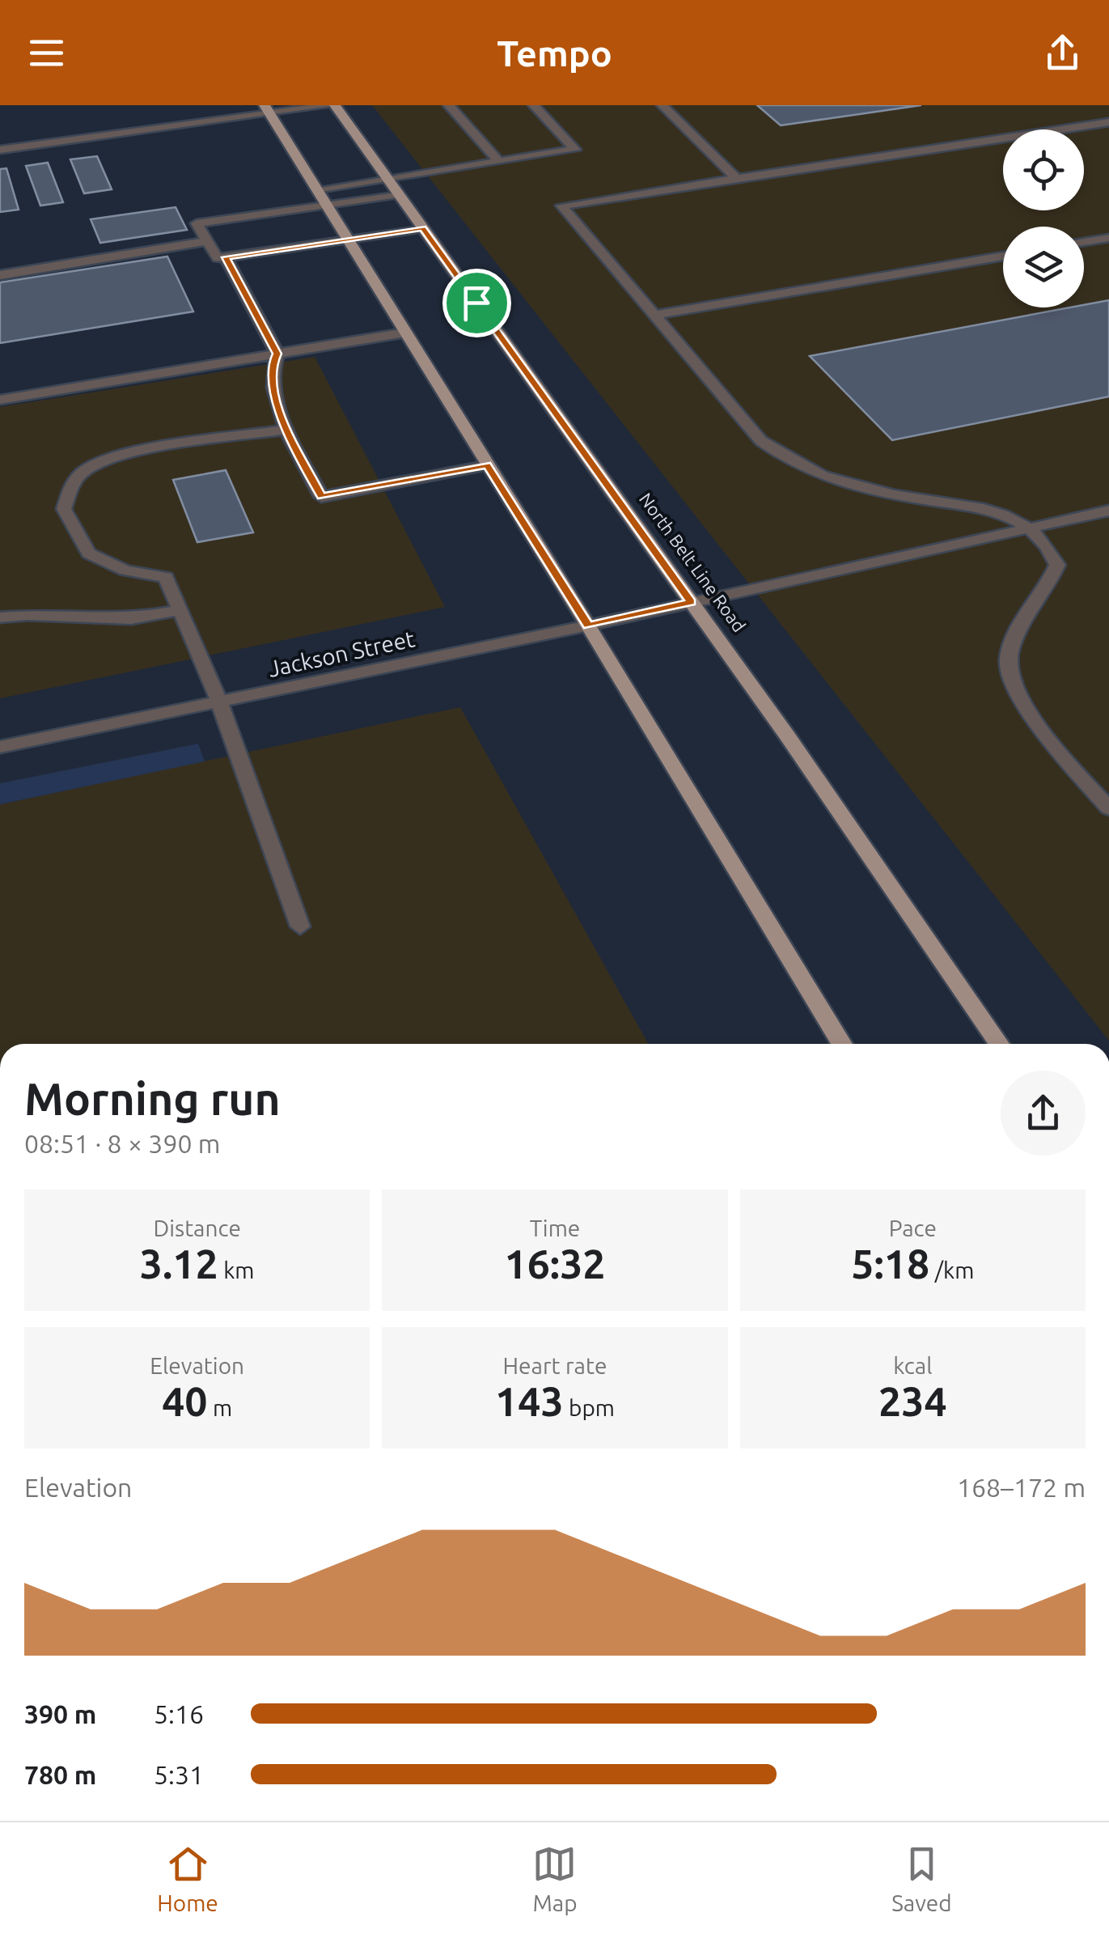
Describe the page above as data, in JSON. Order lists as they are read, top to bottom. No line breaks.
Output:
{"streets":{"main road":["North Belt Line Road"],"street":["Jackson Street"]},"crossings":[["North Belt Line Road","Jackson Street"]],"page":{"header":"Tempo","heading":["Morning run","08:51 · 8 × 390 m"],"stats":[["Distance","3.12 km"],["Time","16:32"],["Pace","5:18 /km"],["Elevation","40 m"],["Heart rate","143 bpm"],["kcal","234"]],"chart":["Elevation","168–172 m"],"list":[{"name":"390 m","note":"5:16"},{"name":"780 m","note":"5:31"}],"tabs":["Home","Map","Saved"]}}
